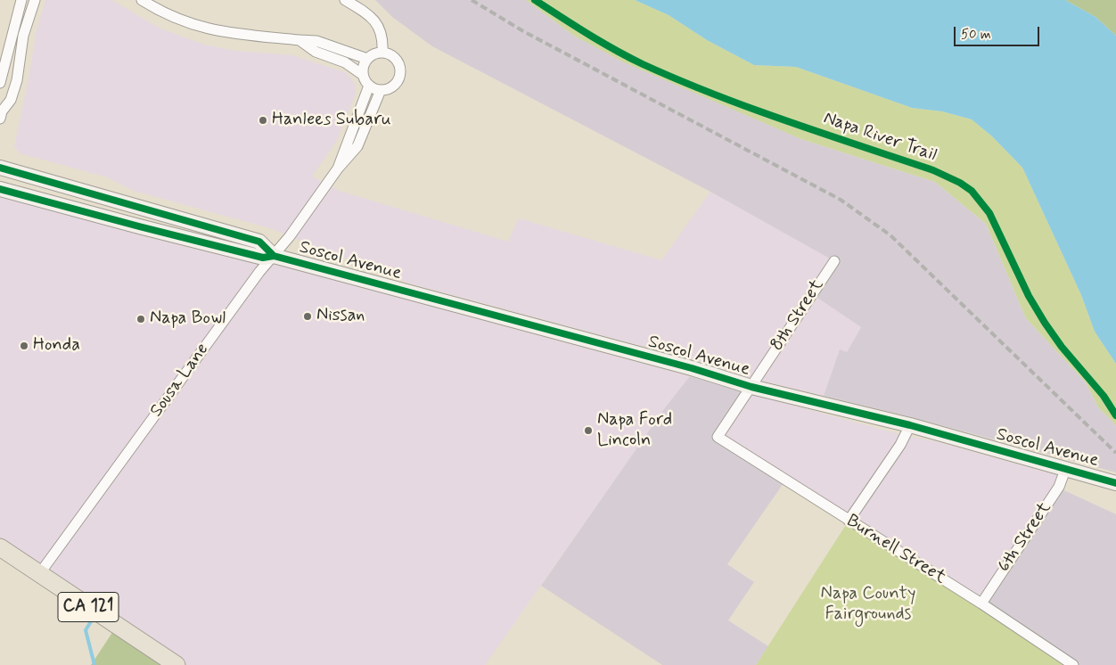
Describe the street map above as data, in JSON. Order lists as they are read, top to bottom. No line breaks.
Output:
{"streets":{"main road":["Soscol Avenue","CA 121"],"street":["8th Street","Sousa Lane","6th Street","Burnell Street"],"cycle path":["Napa River Trail"]},"crossings":[["Soscol Avenue","8th Street"],["Soscol Avenue","Sousa Lane"],["Soscol Avenue","6th Street"],["8th Street","Burnell Street"],["Sousa Lane","CA 121"],["6th Street","Burnell Street"]],"parks":["Napa County Fairgrounds"],"places":["Hanlees Subaru","Nissan","Napa Bowl","Honda","Napa Ford Lincoln"],"scale_bar":"50 m"}
